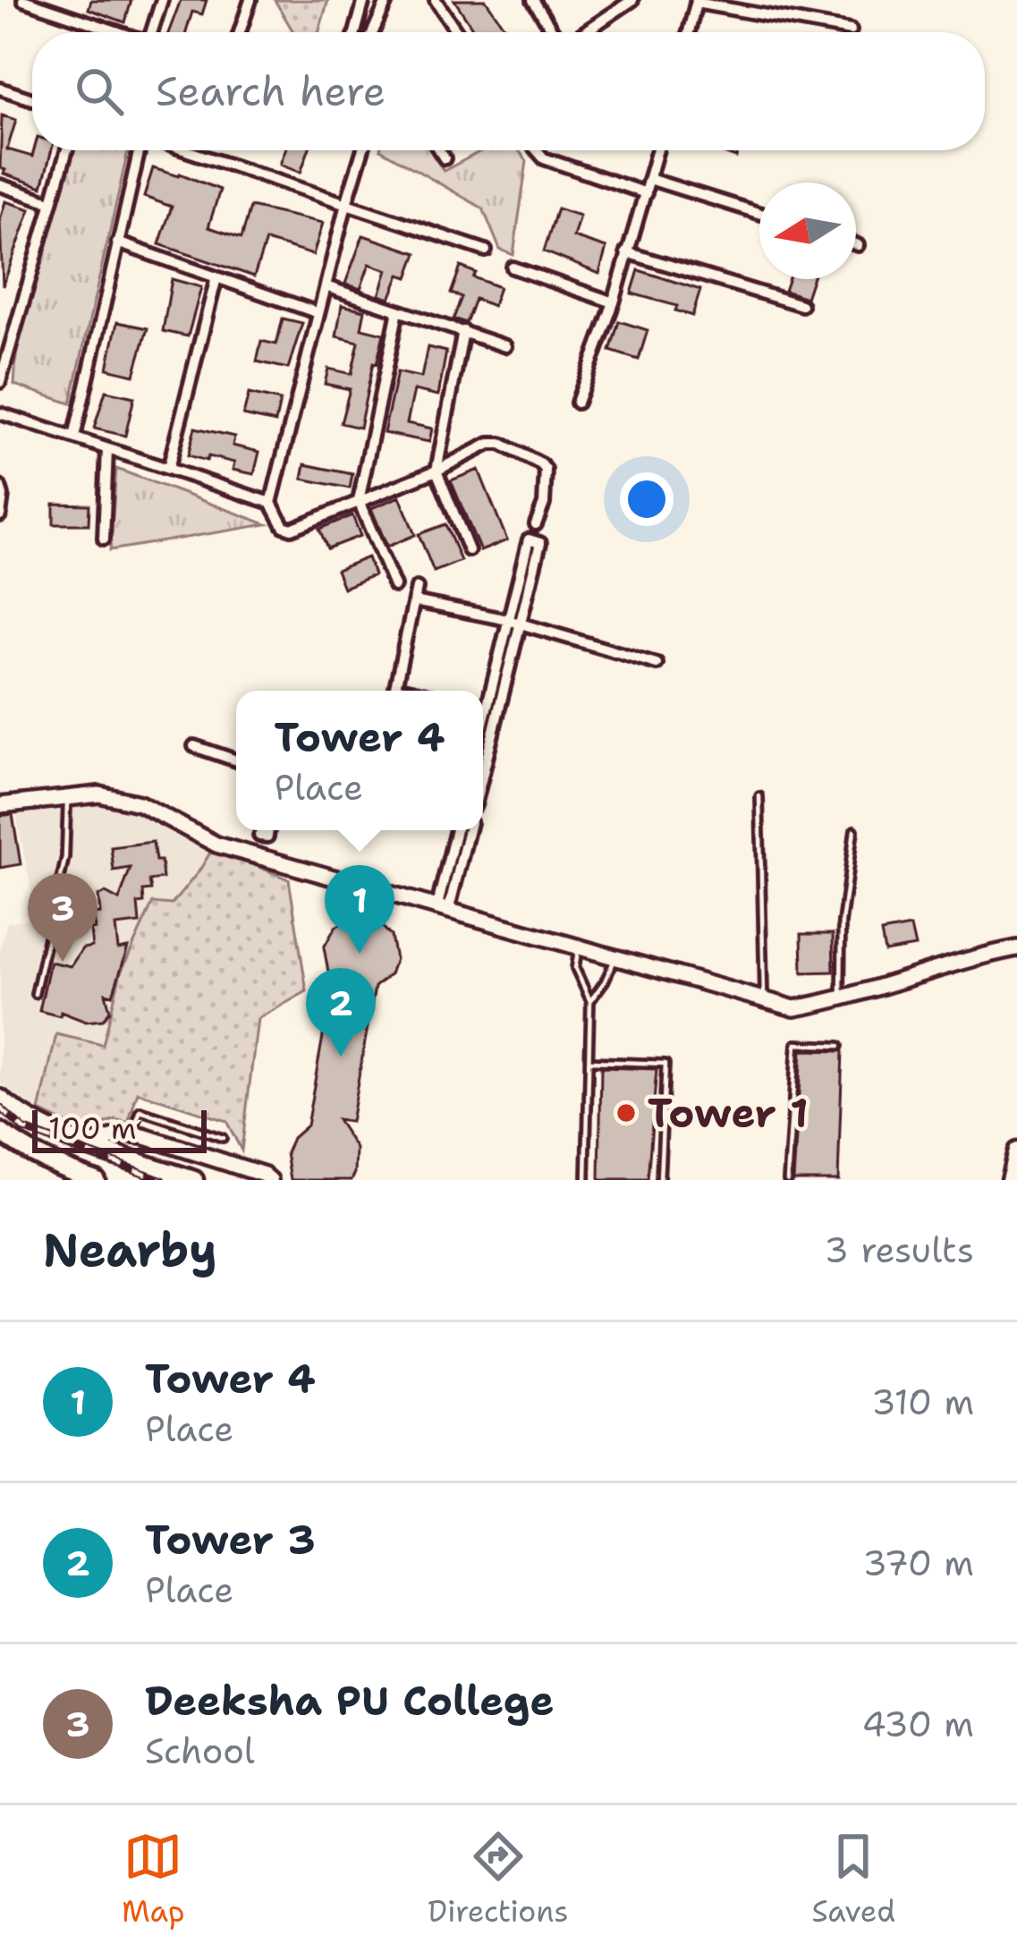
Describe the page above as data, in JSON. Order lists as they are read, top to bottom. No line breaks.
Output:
{"places":["Tower 1"],"scale_bar":"100 m","north":"left","page":{"search":"Search here","popup":["Tower 4","Place"],"pins":["1","3","2"],"scale":"100 m","heading":["Nearby","3 results"],"list":[{"mark":"1","name":"Tower 4","note":"Place","value":"310 m"},{"mark":"2","name":"Tower 3","note":"Place","value":"370 m"},{"mark":"3","name":"Deeksha PU College","note":"School","value":"430 m"}],"nav":["Map","Directions","Saved"]}}
